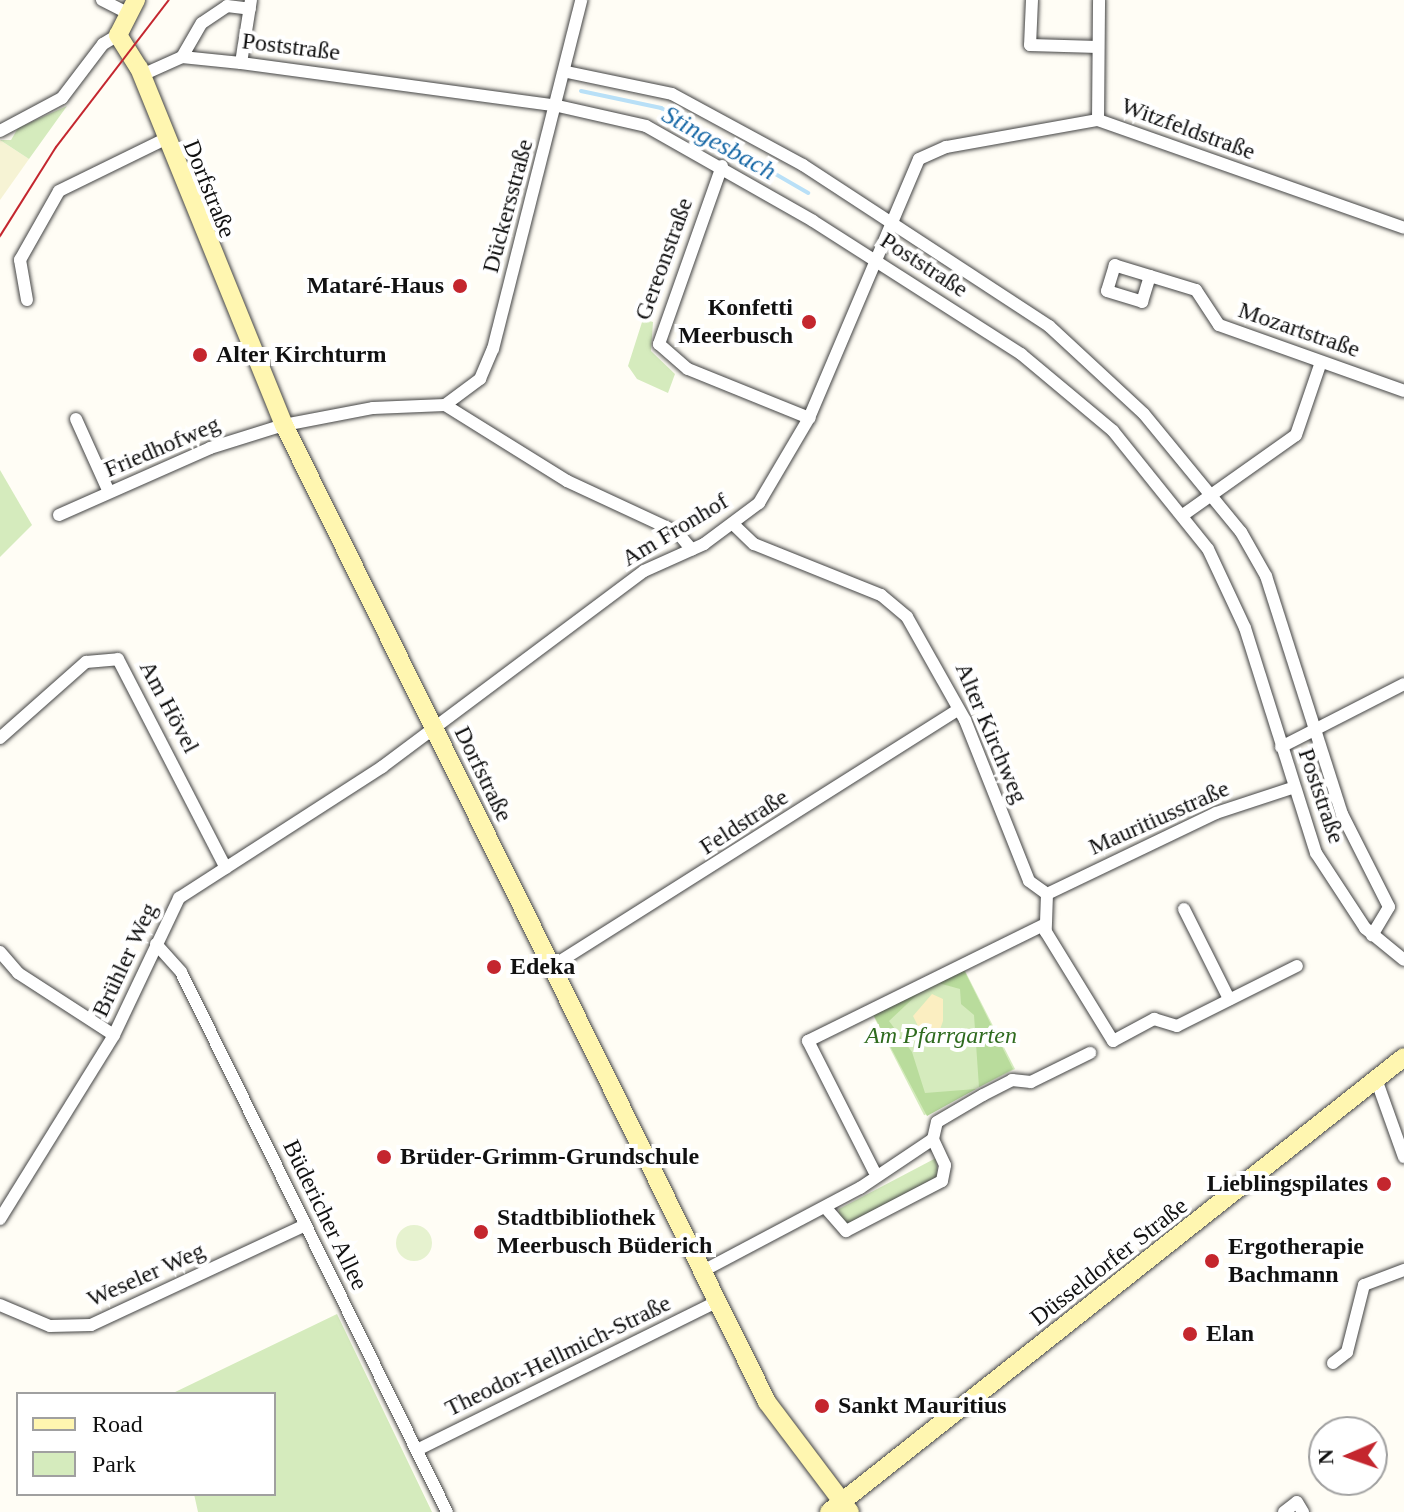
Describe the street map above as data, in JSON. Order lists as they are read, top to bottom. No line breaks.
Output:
{"streets":{"main road":["Dorfstraße","Düsseldorfer Straße"],"street":["Poststraße","Witzfeldstraße","Dückersstraße","Gereonstraße","Mozartstraße","Friedhofweg","Am Fronhof","Am Hövel","Alter Kirchweg","Mauritiusstraße","Feldstraße","Brühler Weg","Büdericher Allee","Weseler Weg","Theodor-Hellmich-Straße"]},"crossings":[["Poststraße","Witzfeldstraße"],["Poststraße","Dückersstraße"],["Poststraße","Gereonstraße"],["Poststraße","Am Fronhof"],["Poststraße","Mauritiusstraße"],["Witzfeldstraße","Am Fronhof"],["Dorfstraße","Friedhofweg"],["Dorfstraße","Am Fronhof"],["Dorfstraße","Feldstraße"],["Dorfstraße","Brühler Weg"],["Dorfstraße","Düsseldorfer Straße"],["Dorfstraße","Theodor-Hellmich-Straße"],["Gereonstraße","Am Fronhof"],["Am Fronhof","Alter Kirchweg"],["Am Fronhof","Brühler Weg"],["Am Hövel","Brühler Weg"],["Alter Kirchweg","Mauritiusstraße"],["Alter Kirchweg","Feldstraße"],["Brühler Weg","Büdericher Allee"],["Büdericher Allee","Weseler Weg"],["Büdericher Allee","Theodor-Hellmich-Straße"]],"water":["Stingesbach"],"parks":["Am Pfarrgarten"],"places":["Mataré-Haus","Konfetti Meerbusch","Alter Kirchturm","Edeka","Brüder-Grimm-Grundschule","Lieblingspilates","Stadtbibliothek Meerbusch Büderich","Ergotherapie Bachmann","Elan","Sankt Mauritius"],"legend":["Road","Park"],"north":"left"}
